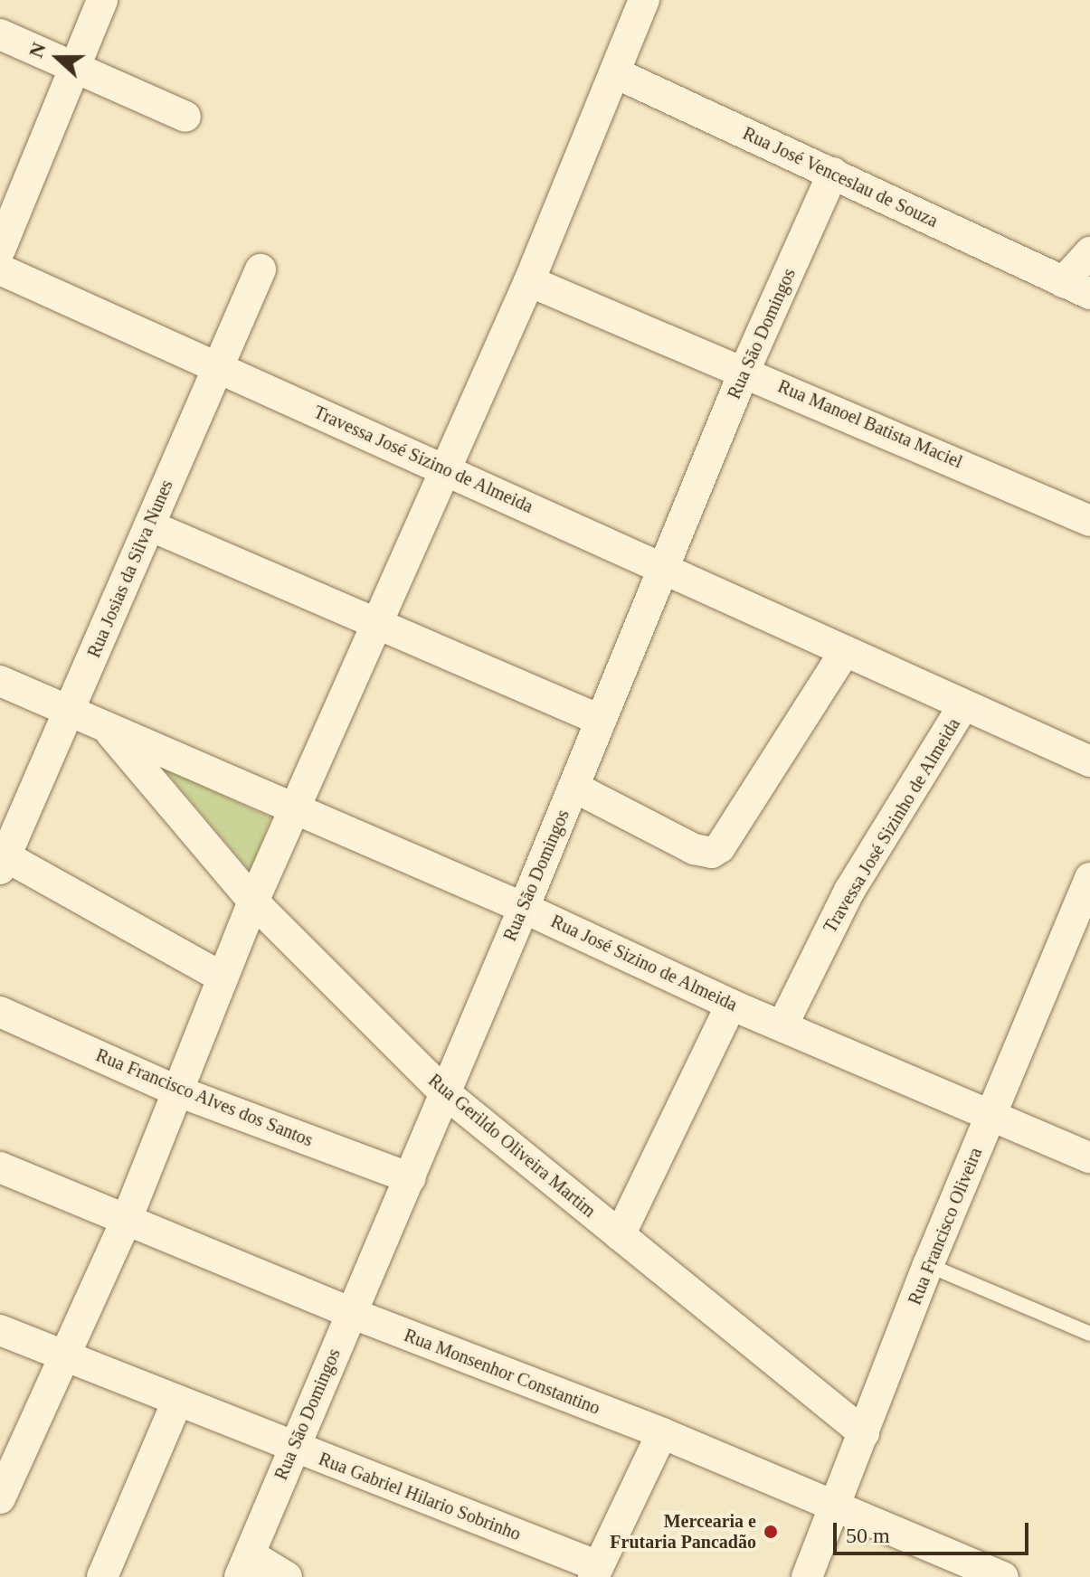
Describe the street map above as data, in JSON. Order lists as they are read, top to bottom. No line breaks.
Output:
{"streets":{"street":["Rua José Venceslau de Souza","Rua São Domingos","Rua Manoel Batista Maciel","Travessa José Sizino de Almeida","Rua Josias da Silva Nunes","Travessa José Sizinho de Almeida","Rua José Sizino de Almeida","Rua Francisco Alves dos Santos","Rua Gerildo Oliveira Martim","Rua Francisco Oliveira","Rua Monsenhor Constantino","Rua Gabriel Hilario Sobrinho"]},"crossings":[["Rua José Venceslau de Souza","Rua São Domingos"],["Rua São Domingos","Rua Manoel Batista Maciel"],["Rua São Domingos","Travessa José Sizino de Almeida"],["Rua São Domingos","Rua José Sizino de Almeida"],["Rua São Domingos","Rua Francisco Alves dos Santos"],["Rua São Domingos","Rua Gerildo Oliveira Martim"],["Rua São Domingos","Rua Monsenhor Constantino"],["Rua São Domingos","Rua Gabriel Hilario Sobrinho"],["Travessa José Sizino de Almeida","Rua Josias da Silva Nunes"],["Travessa José Sizino de Almeida","Travessa José Sizinho de Almeida"],["Rua Josias da Silva Nunes","Rua José Sizino de Almeida"],["Travessa José Sizinho de Almeida","Rua José Sizino de Almeida"],["Rua José Sizino de Almeida","Rua Gerildo Oliveira Martim"],["Rua José Sizino de Almeida","Rua Francisco Oliveira"],["Rua Gerildo Oliveira Martim","Rua Francisco Oliveira"],["Rua Francisco Oliveira","Rua Monsenhor Constantino"]],"places":["Mercearia e Frutaria Pancadão"],"scale_bar":"50 m","north":"left"}
